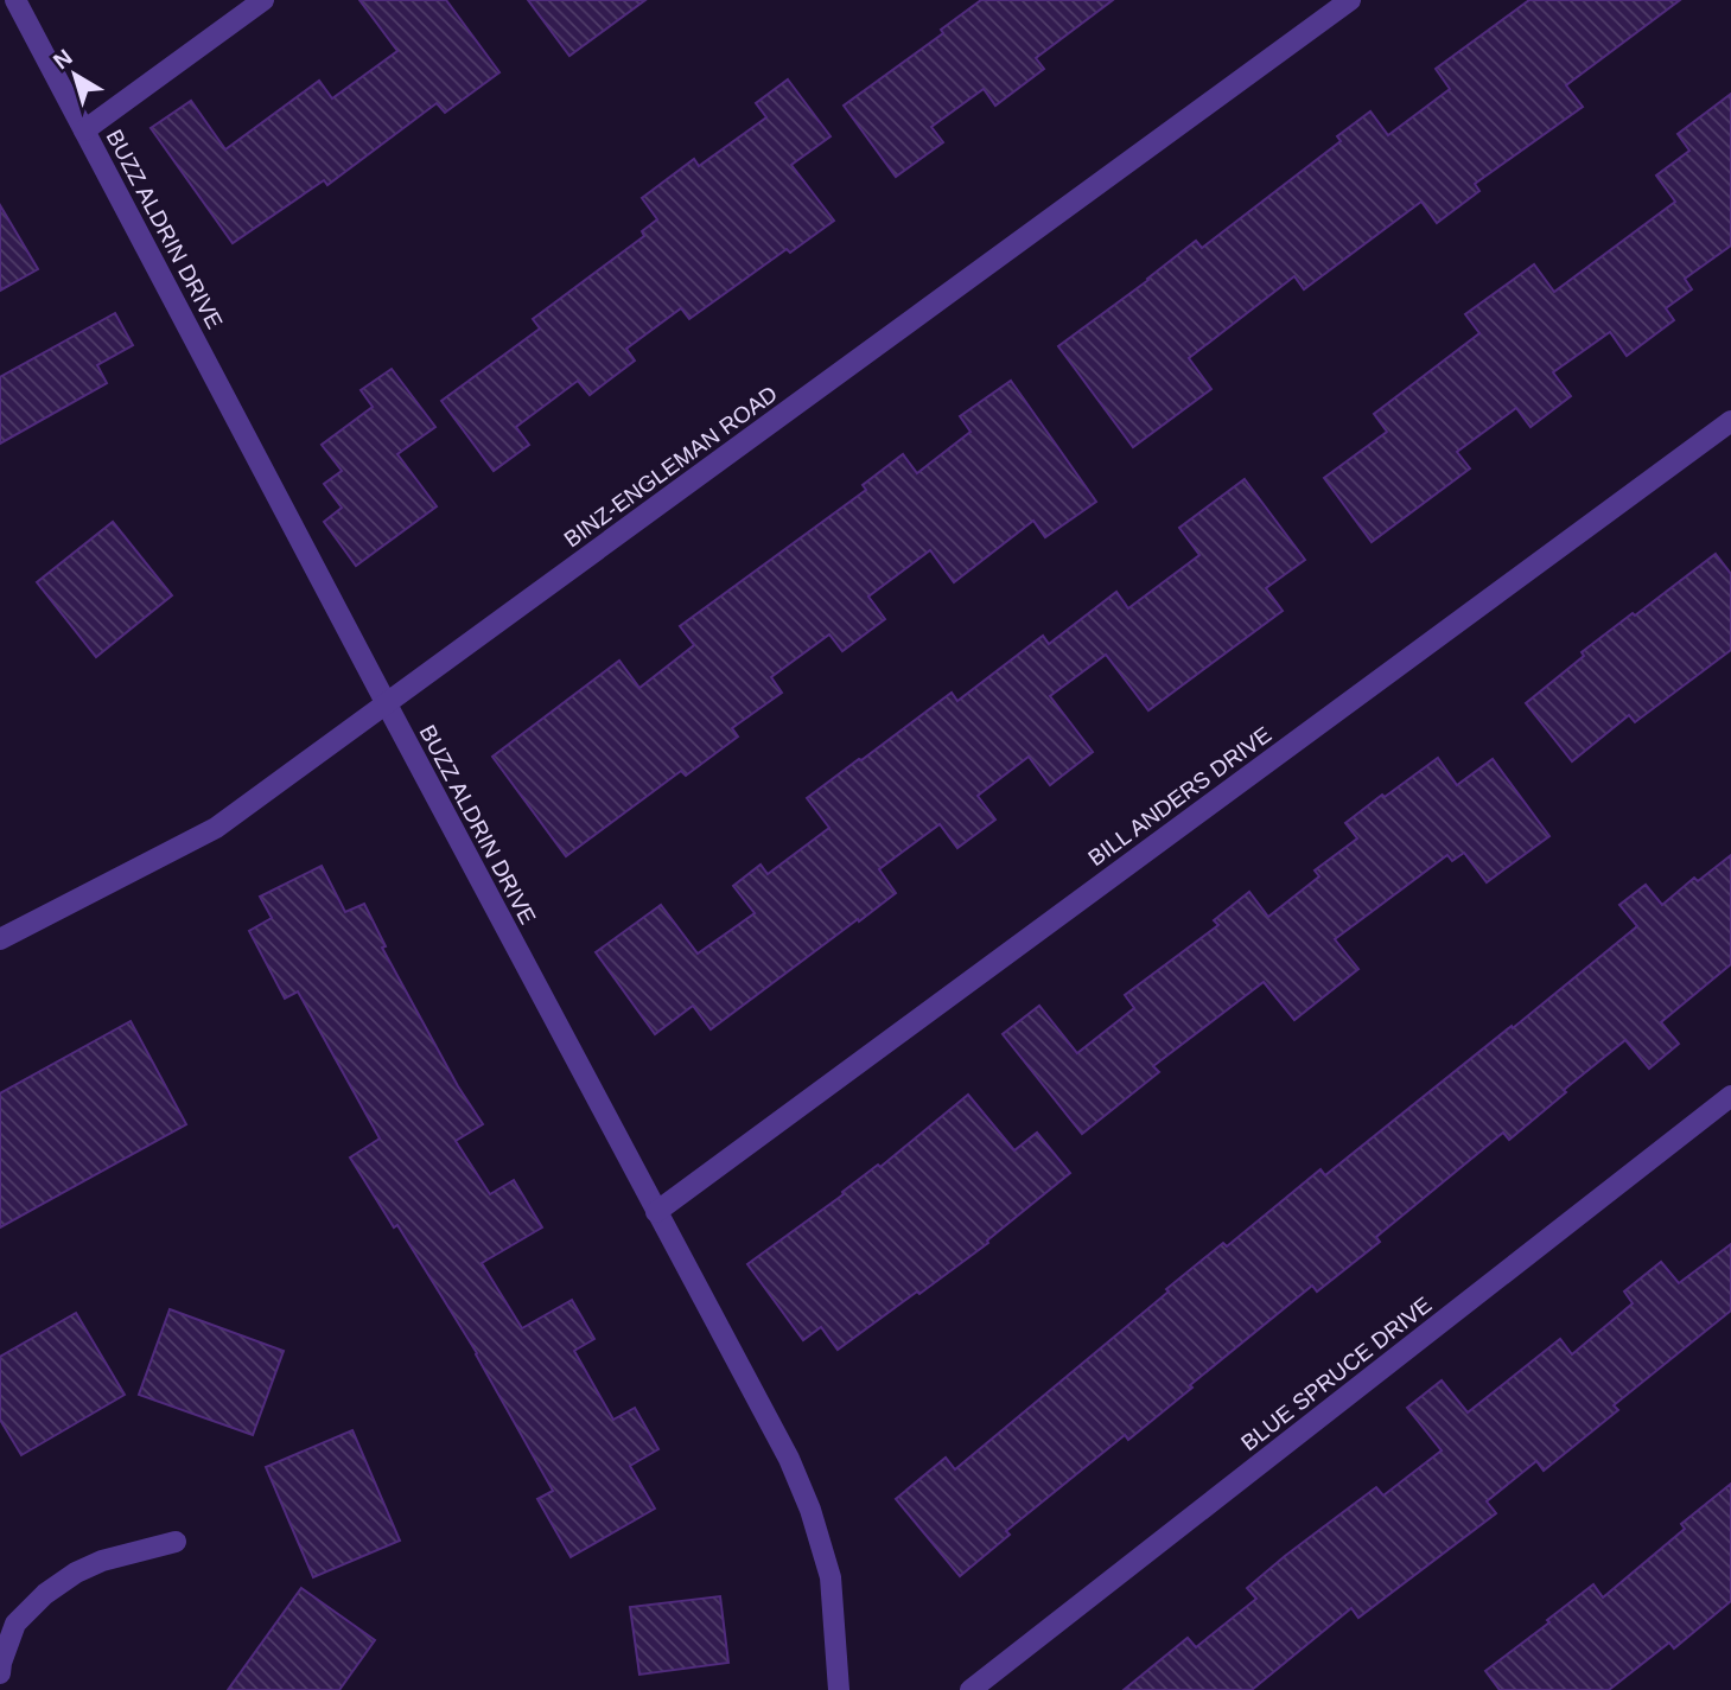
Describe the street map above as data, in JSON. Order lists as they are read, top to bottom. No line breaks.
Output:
{"streets":{"street":["BUZZ ALDRIN DRIVE","BINZ-ENGLEMAN ROAD","BILL ANDERS DRIVE","BLUE SPRUCE DRIVE"]},"crossings":[["BUZZ ALDRIN DRIVE","BINZ-ENGLEMAN ROAD"],["BUZZ ALDRIN DRIVE","BILL ANDERS DRIVE"]],"north":"top left"}
